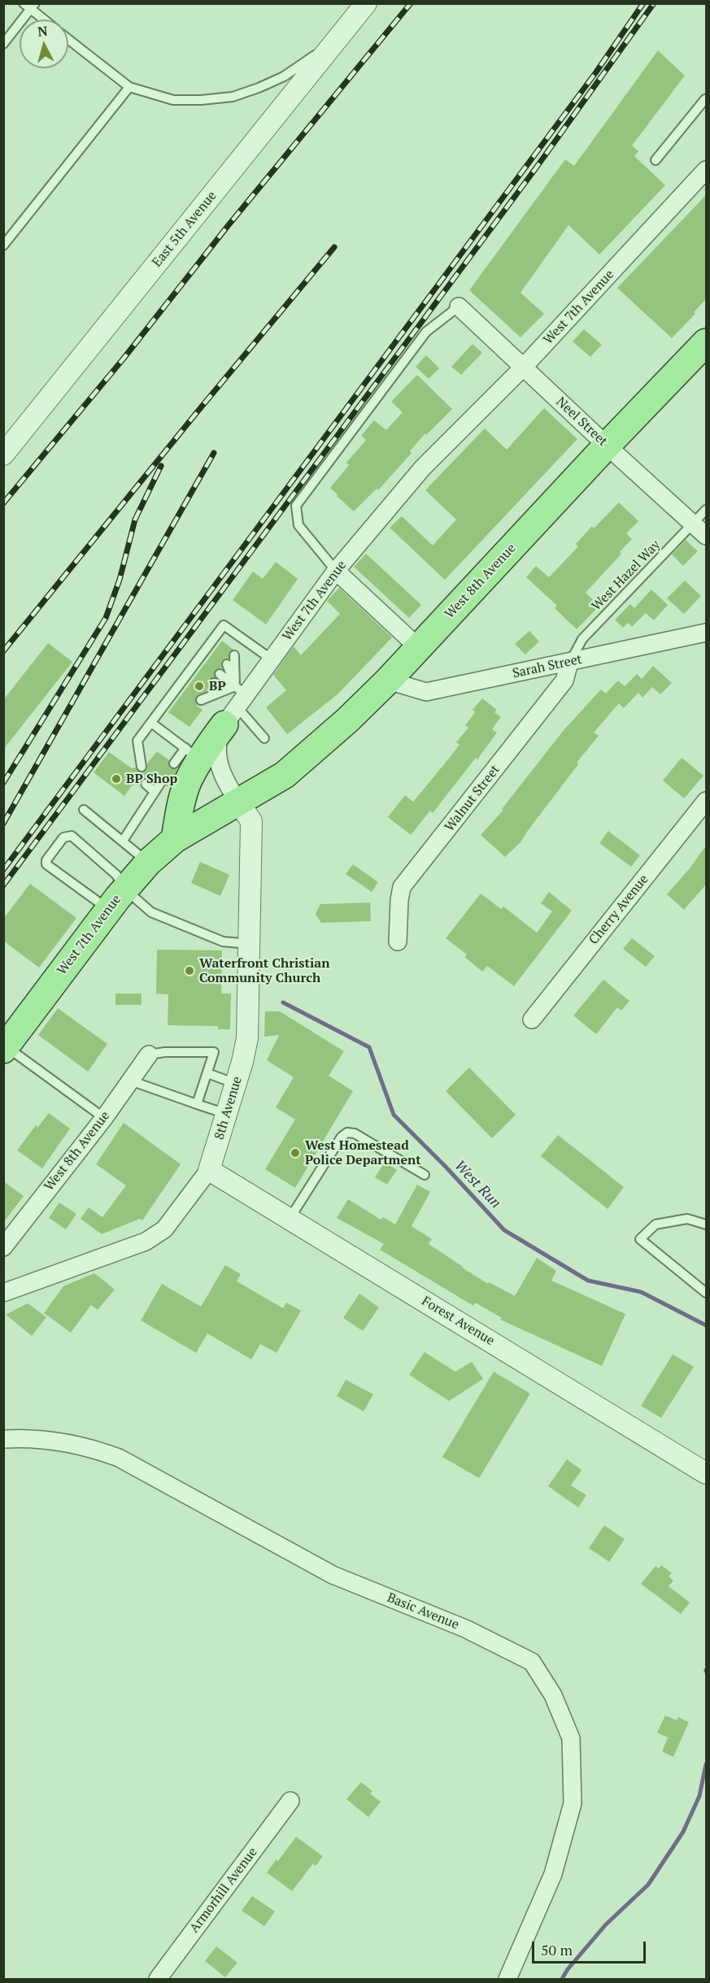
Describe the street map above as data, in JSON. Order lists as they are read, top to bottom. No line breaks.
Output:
{"streets":{"main road":["West 7th Avenue","West 8th Avenue"],"street":["East 5th Avenue","Neel Street","Sarah Street","Walnut Street","Cherry Avenue","8th Avenue","Forest Avenue","Basic Avenue","Armorhill Avenue"],"lane":["West Hazel Way"]},"crossings":[["West 7th Avenue","Neel Street"],["West 7th Avenue","West 8th Avenue"],["West 7th Avenue","8th Avenue"],["Neel Street","West Hazel Way"],["Neel Street","West 8th Avenue"],["West Hazel Way","Sarah Street"],["West Hazel Way","Walnut Street"],["West 8th Avenue","Sarah Street"],["West 8th Avenue","8th Avenue"],["Sarah Street","Walnut Street"],["8th Avenue","Forest Avenue"]],"water":["West Run"],"places":["BP","BP Shop","Waterfront Christian Community Church","West Homestead Police Department"],"scale_bar":"50 m","north":"top"}
